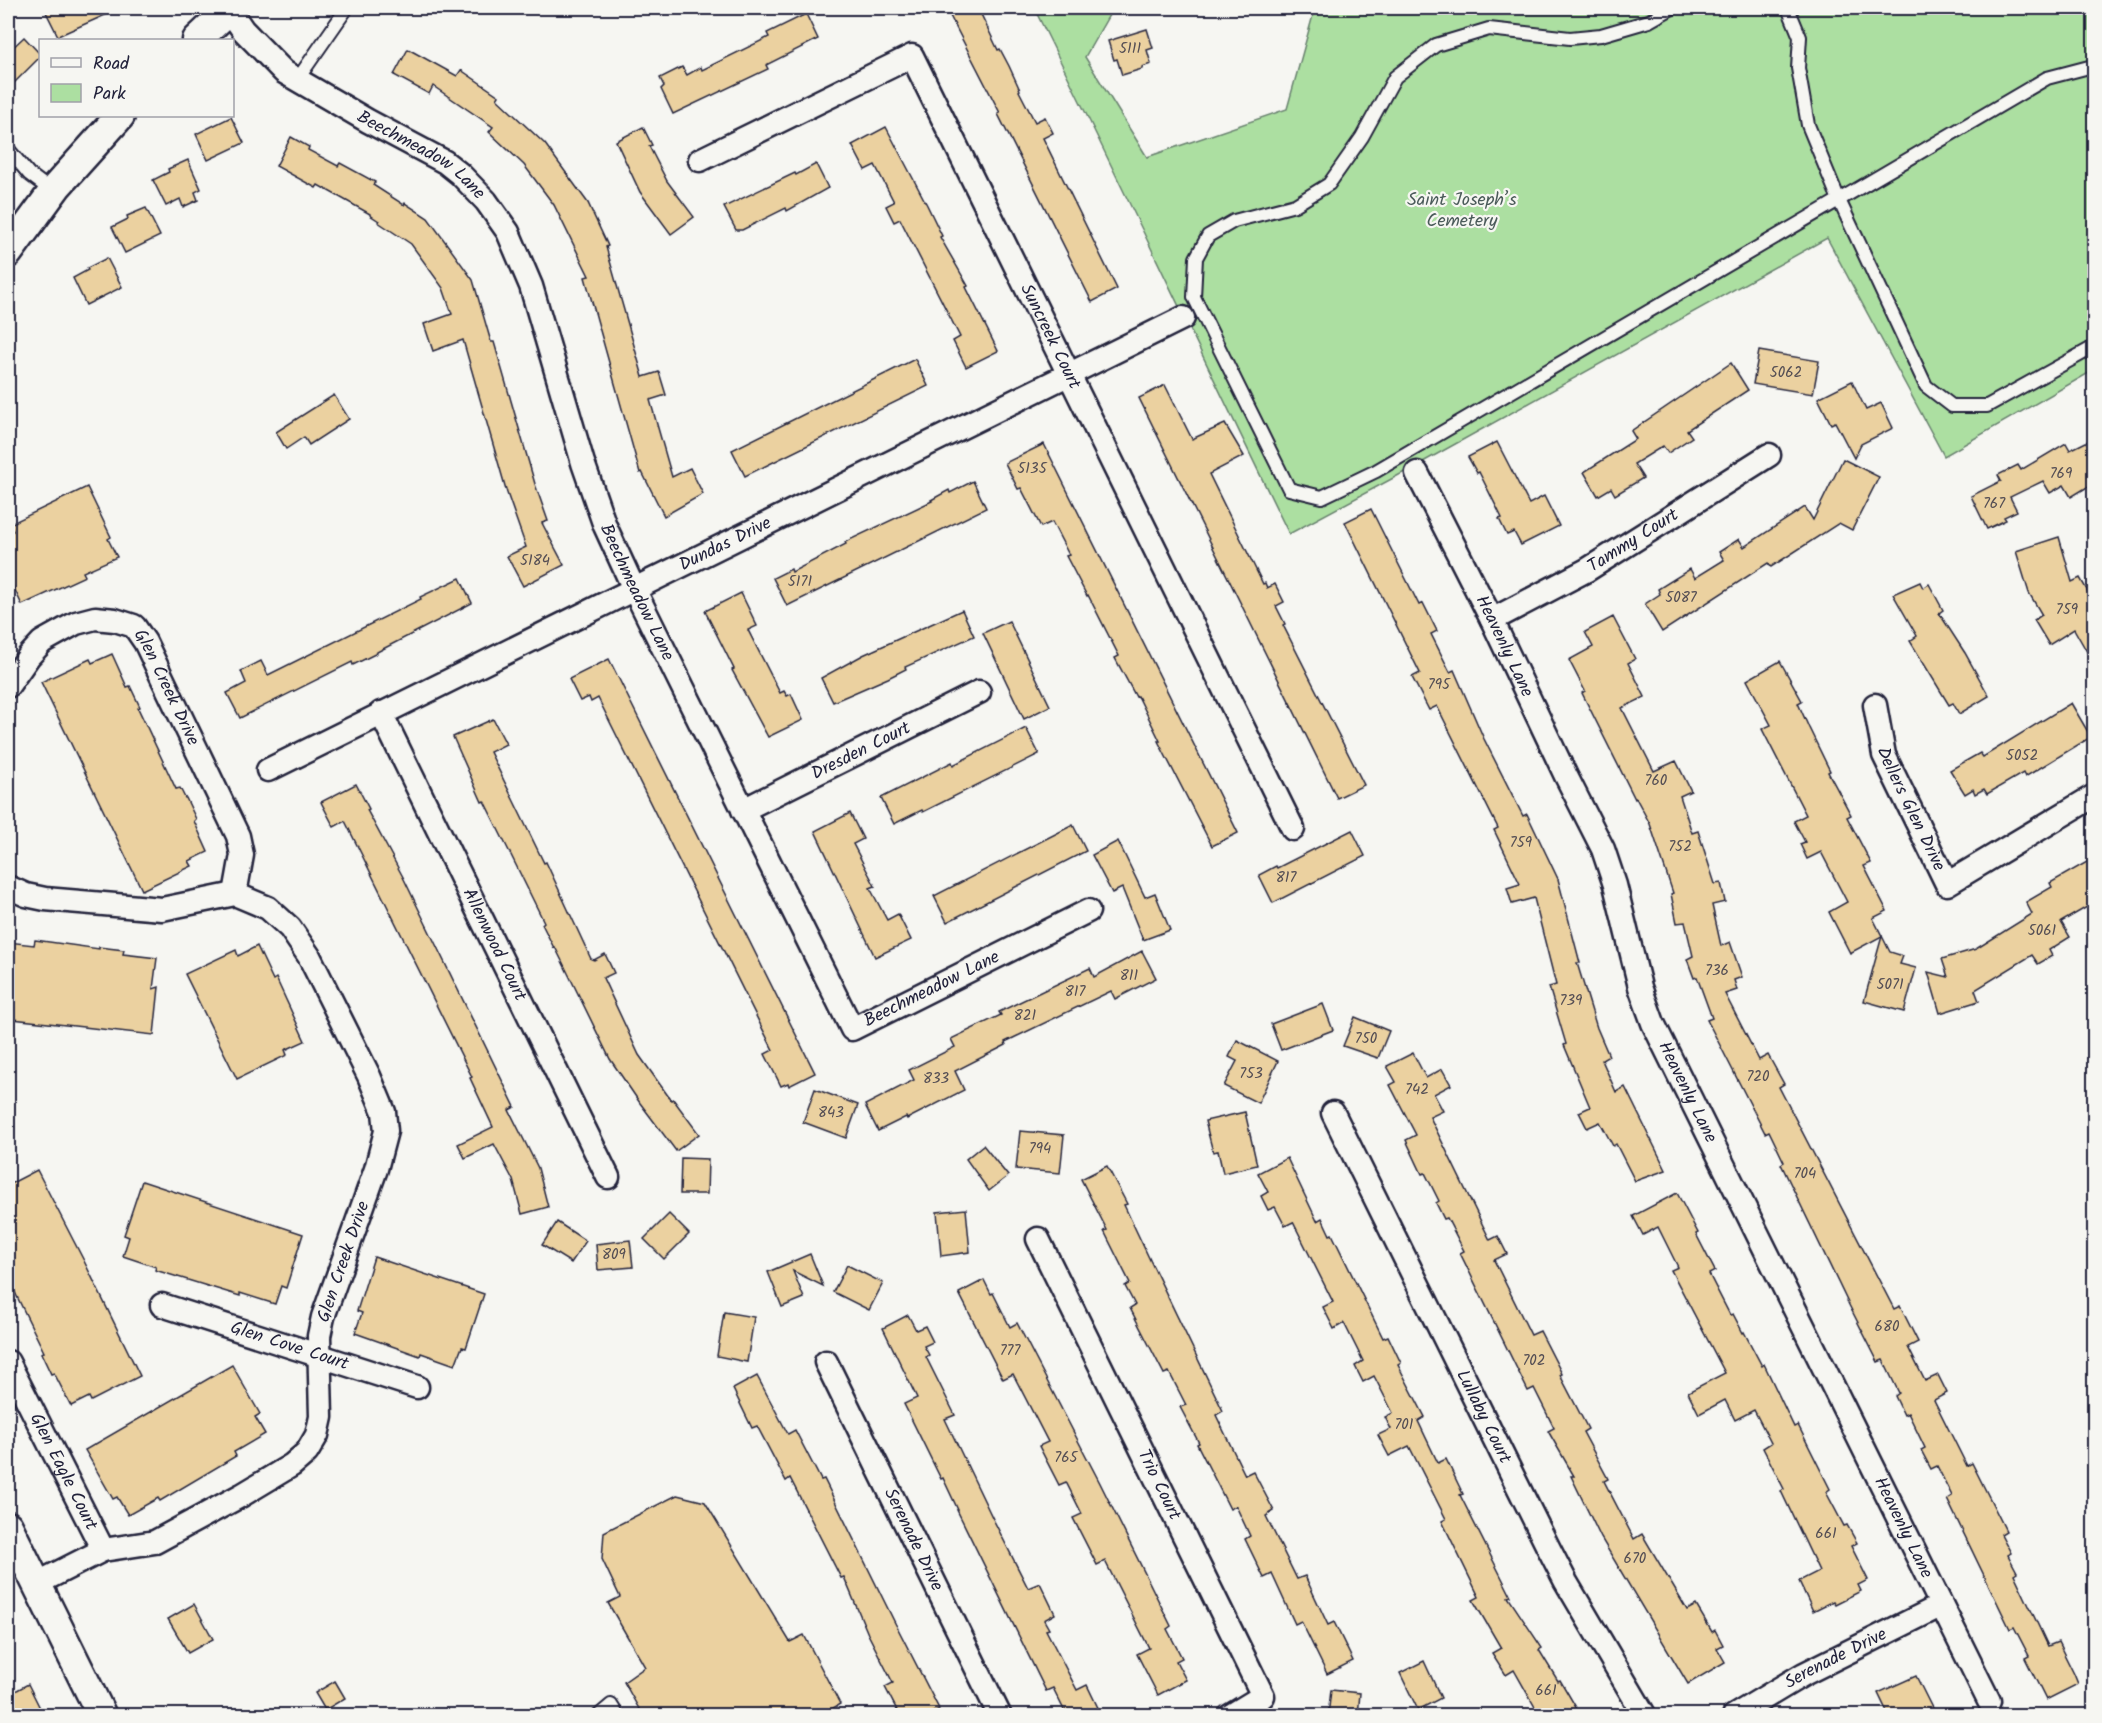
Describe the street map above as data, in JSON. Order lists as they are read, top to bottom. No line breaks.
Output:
{"streets":{"street":["Beechmeadow Lane","Suncreek Court","Tammy Court","Dundas Drive","Heavenly Lane","Glen Creek Drive","Dresden Court","Dellers Glen Drive","Allenwood Court","Glen Cove Court","Lullaby Court","Glen Eagle Court","Trio Court","Serenade Drive"]},"crossings":[["Beechmeadow Lane","Dundas Drive"],["Beechmeadow Lane","Dresden Court"],["Suncreek Court","Dundas Drive"],["Tammy Court","Heavenly Lane"],["Dundas Drive","Allenwood Court"],["Heavenly Lane","Serenade Drive"],["Glen Creek Drive","Glen Cove Court"],["Glen Creek Drive","Glen Eagle Court"]],"parks":["Saint Joseph’s Cemetery"],"house_numbers":["5111","5062","5135","769","767","5184","5171","5087","759","795","5052","760","759","752","817","5061","736","811","5071","817","739","821","750","753","720","833","742","843","794","704","809","680","777","702","701","765","661","670","661"],"legend":["Road","Park"]}
